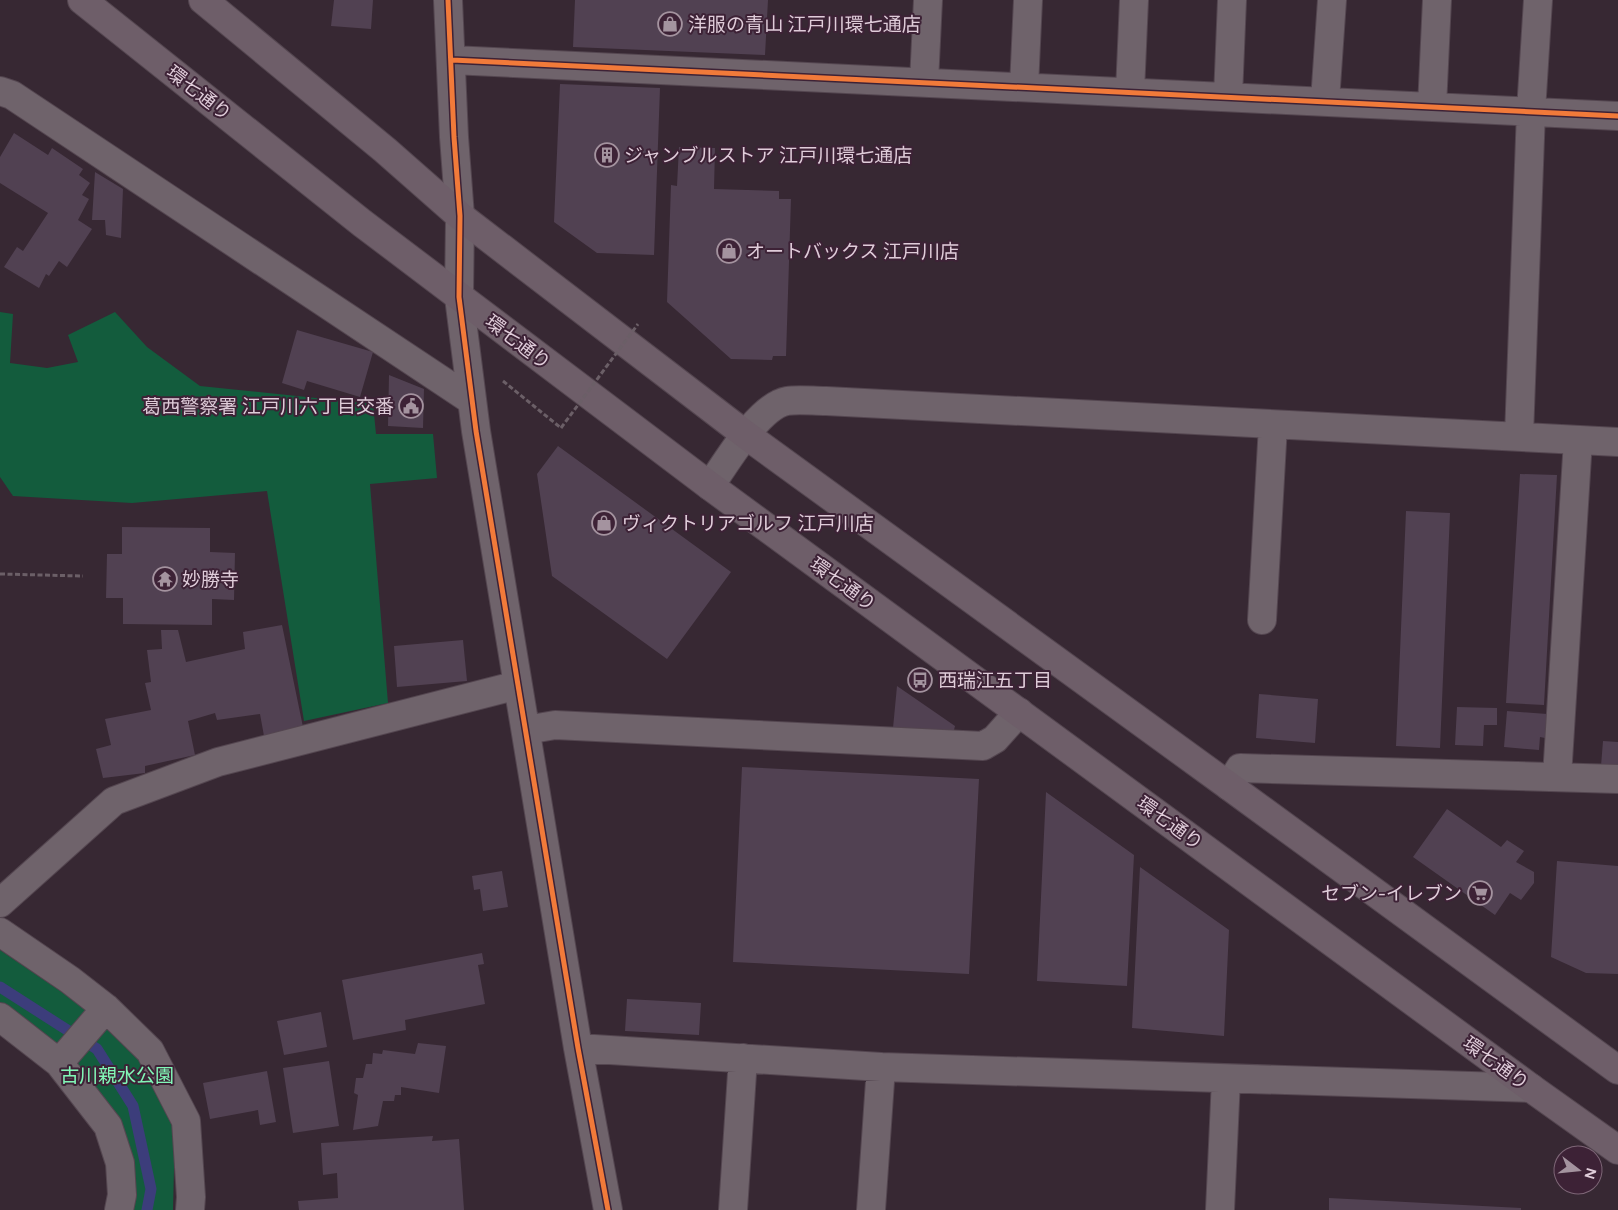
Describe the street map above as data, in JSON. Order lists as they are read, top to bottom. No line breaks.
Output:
{"streets":{"main road":["環七通り"]},"parks":["古川親水公園"],"places":{"shop":["洋服の青山 江戸川環七通店","オートバックス 江戸川店","ヴィクトリアゴルフ 江戸川店"],"building":["ジャンブルストア 江戸川環七通店"],"public building":["葛西警察署 江戸川六丁目交番"],"temple":["妙勝寺"],"bus stop":["西瑞江五丁目"],"supermarket":["セブン-イレブン"]},"north":"right"}
